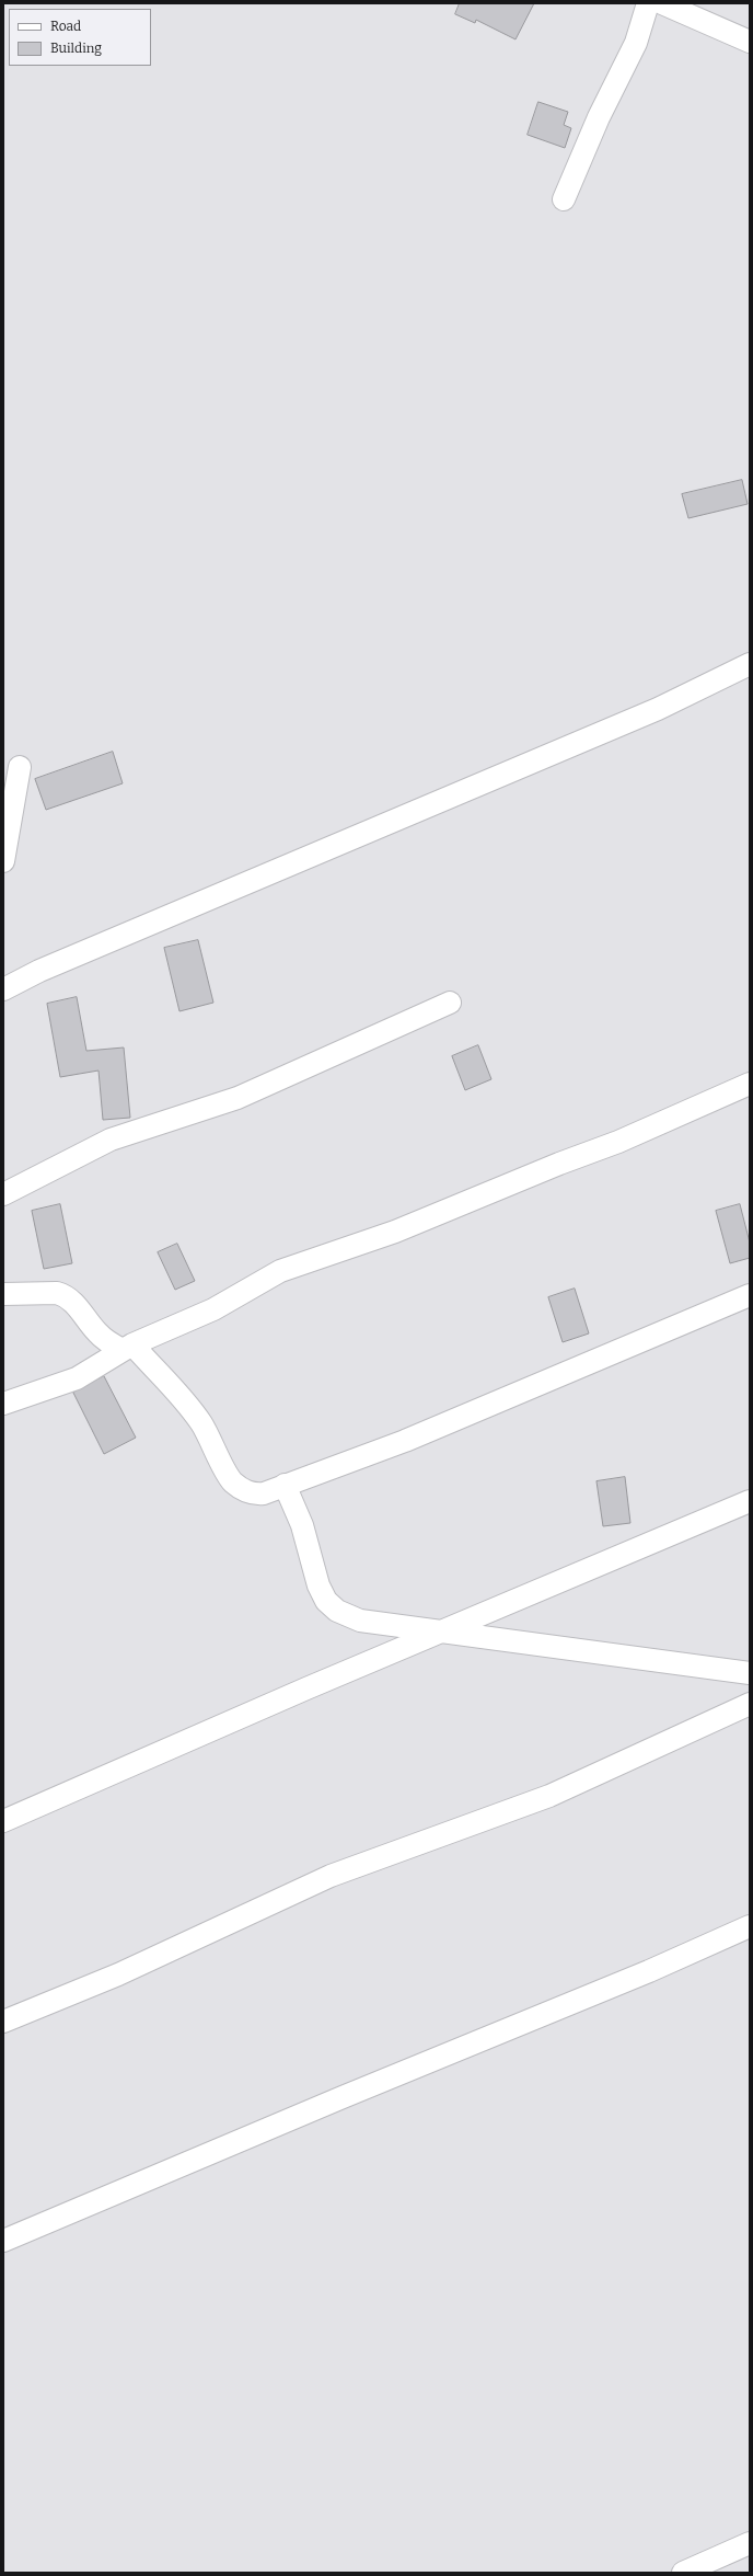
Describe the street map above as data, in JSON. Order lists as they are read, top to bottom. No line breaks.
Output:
{"legend":["Road","Building"]}
